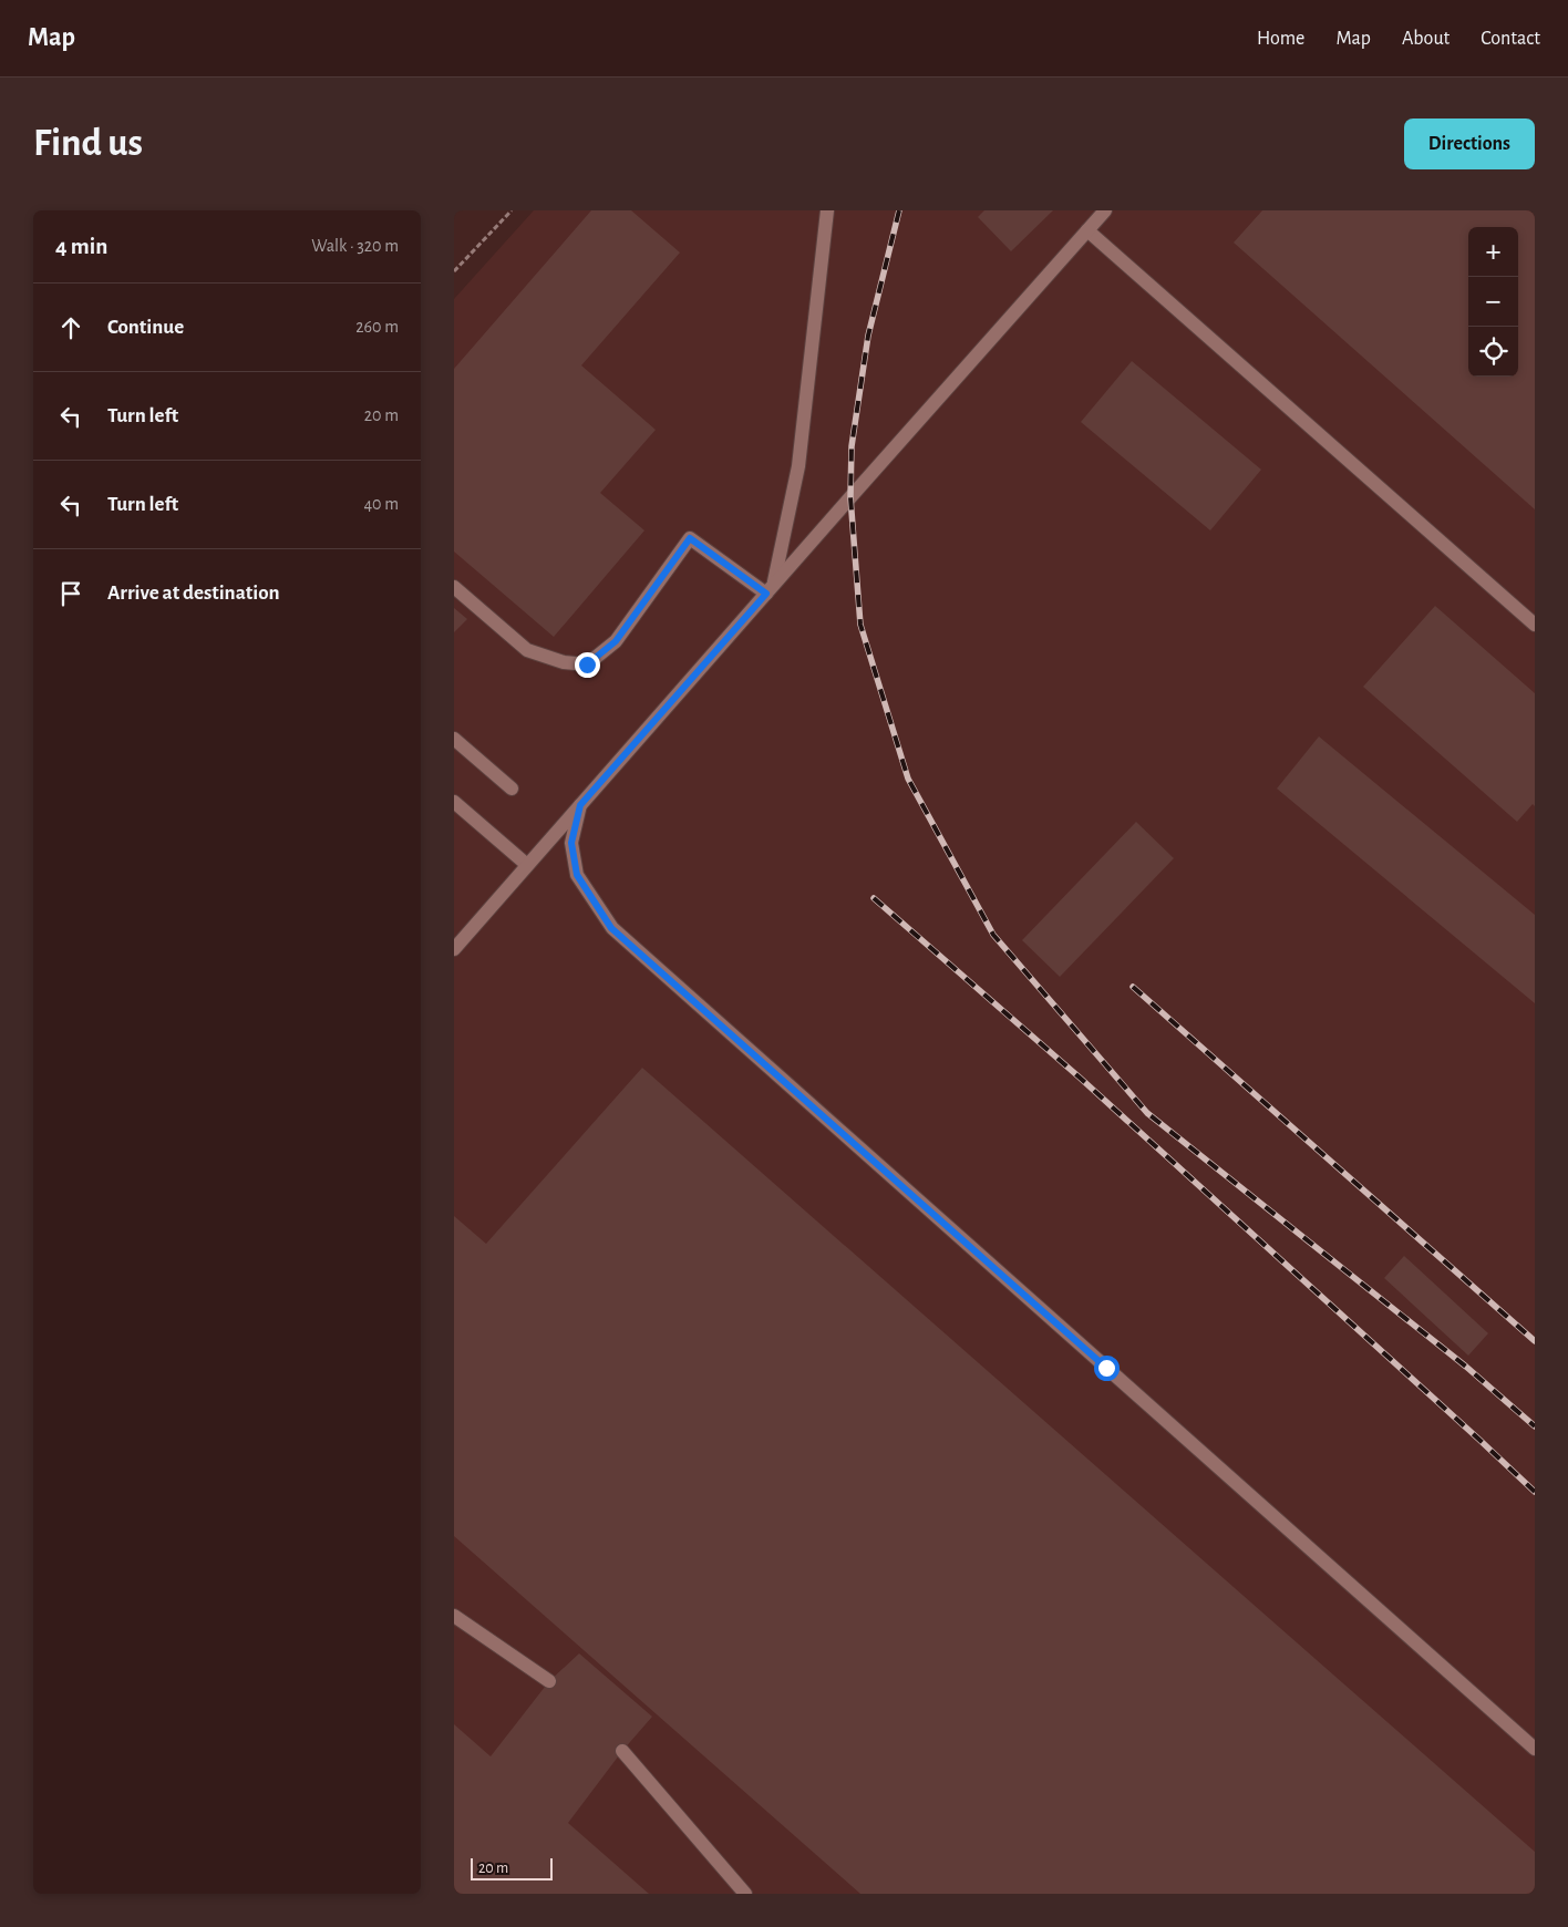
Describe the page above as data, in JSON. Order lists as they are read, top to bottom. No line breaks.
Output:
{"scale_bar":"20 m","page":{"header":"Map","nav":["Home","Map","About","Contact"],"buttons":"Directions","title":"Find us","heading":["4 min","Walk · 320 m"],"map_buttons":["+","−"],"list":[["Continue","260 m"],["Turn left","20 m"],["Turn left","40 m"],"Arrive at destination"],"scale":"20 m"}}
